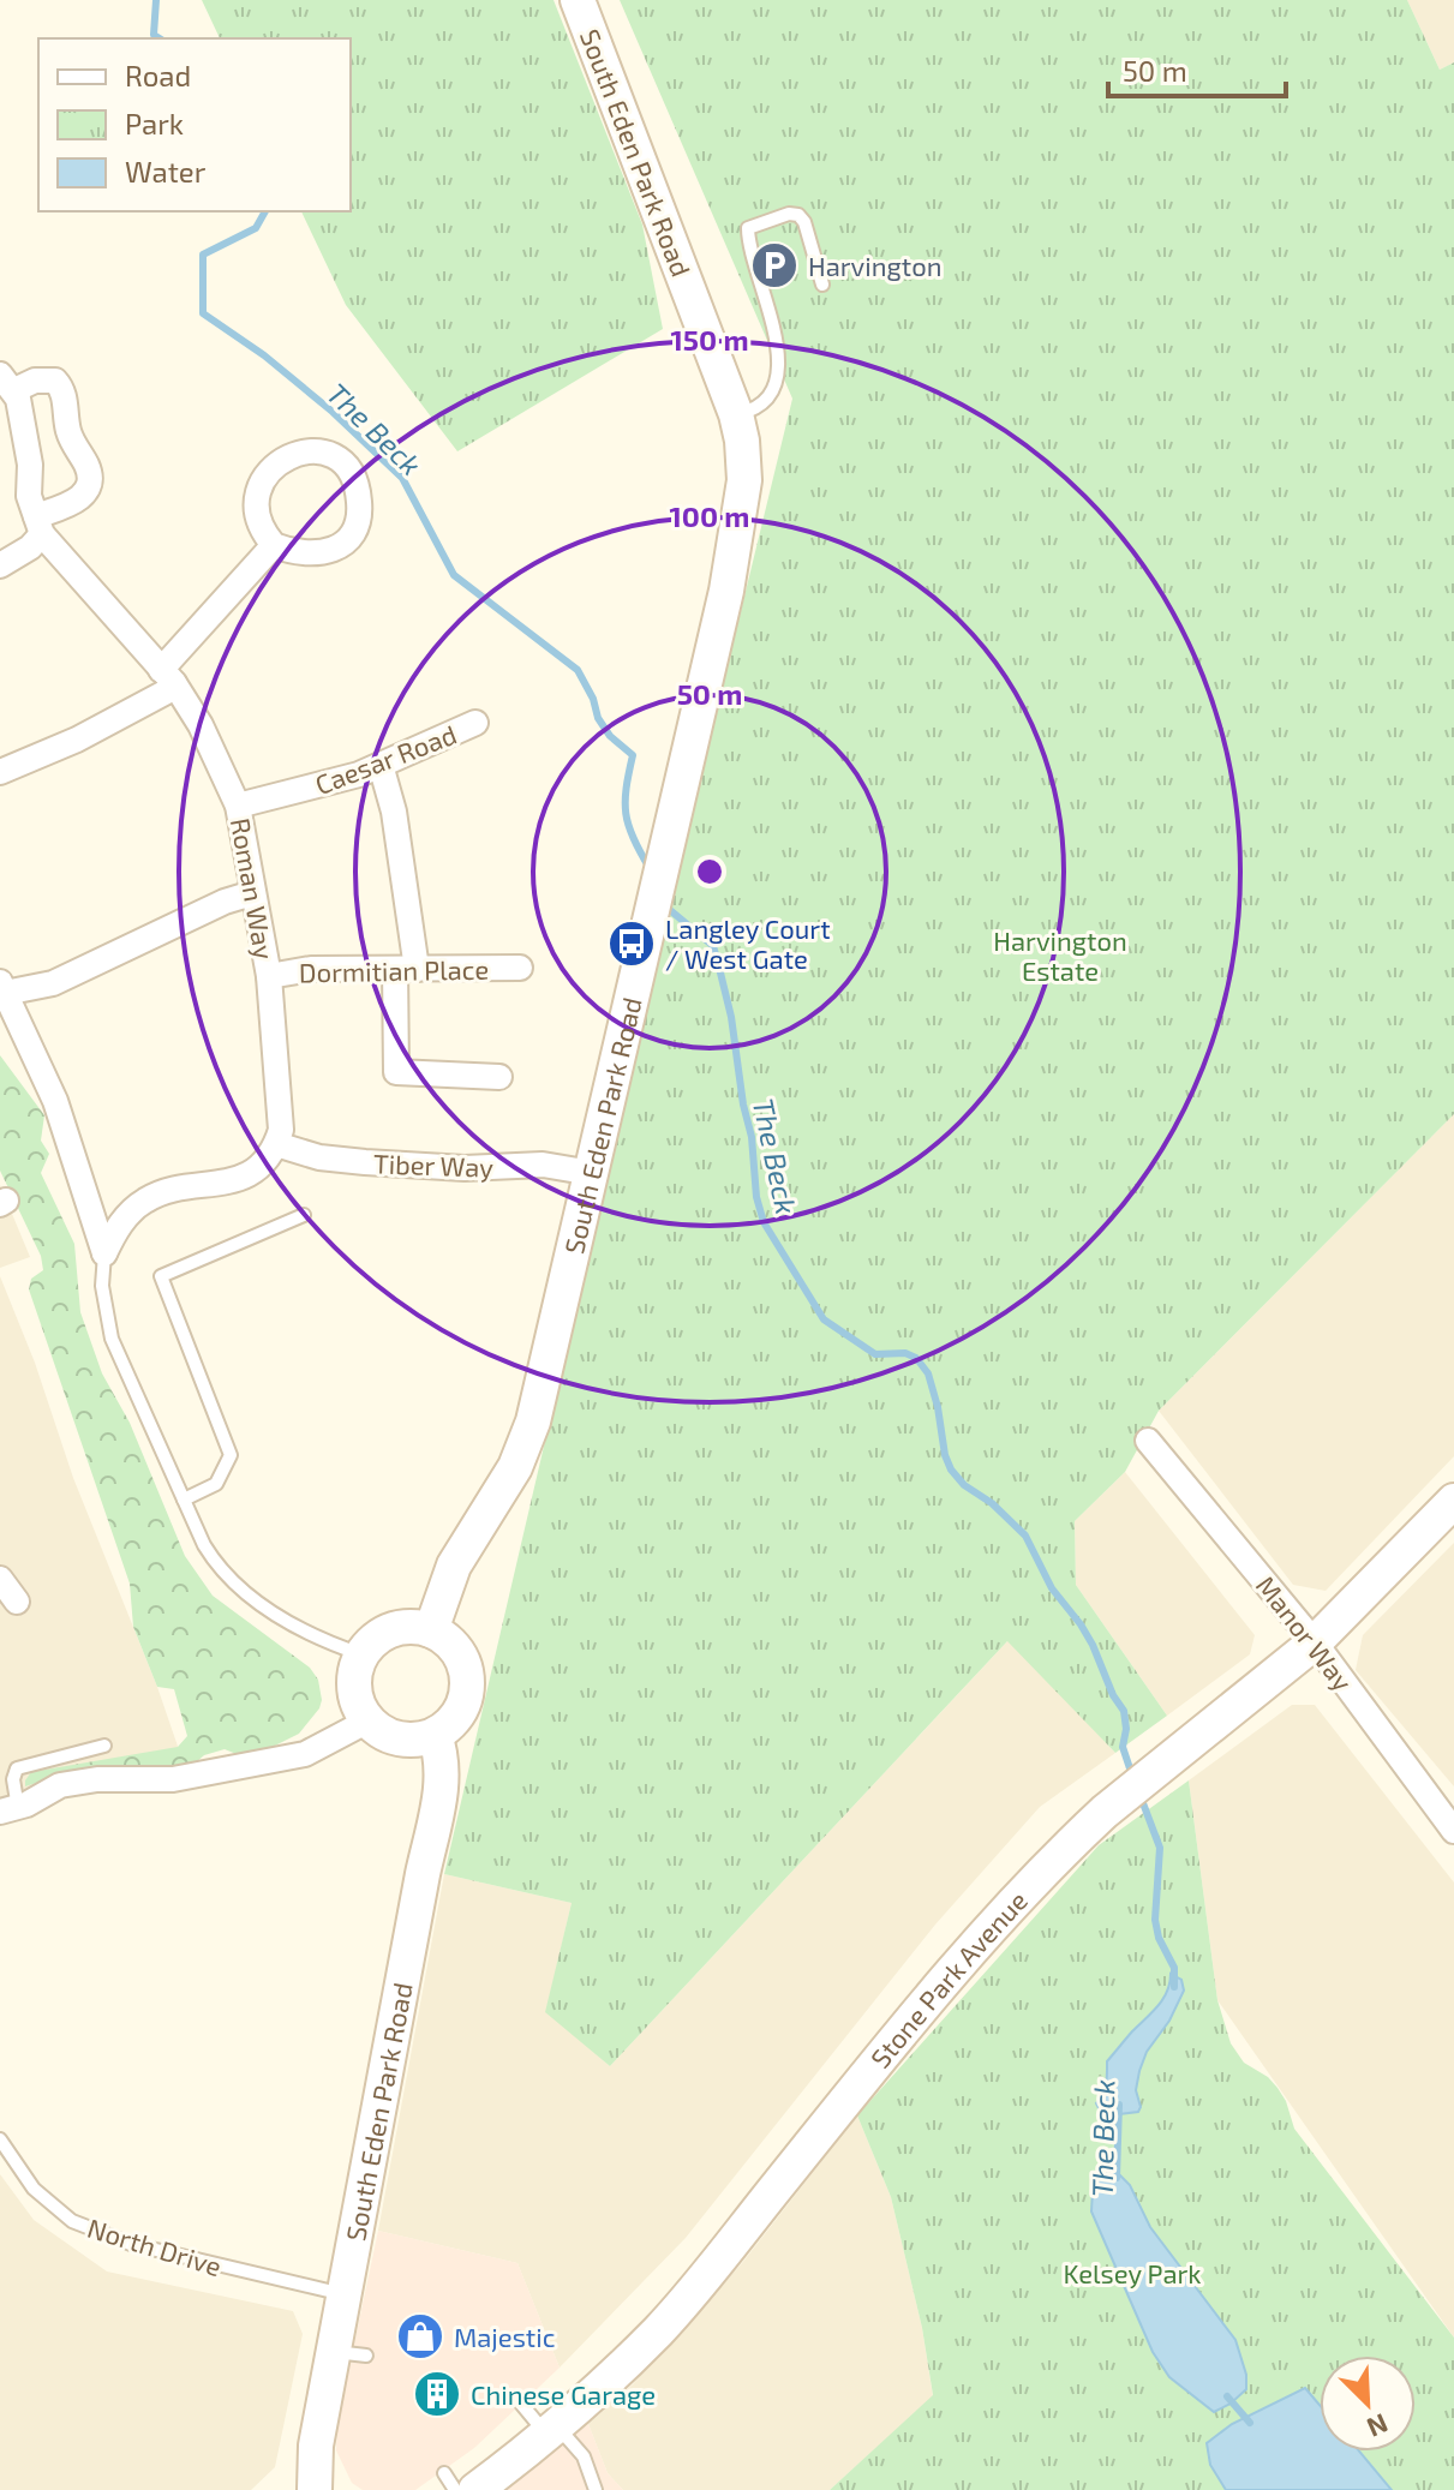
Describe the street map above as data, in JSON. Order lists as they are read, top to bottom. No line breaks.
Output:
{"streets":{"main road":["South Eden Park Road","Stone Park Avenue"],"street":["Caesar Road","Roman Way","Dormitian Place","Tiber Way","Manor Way"],"lane":["North Drive"]},"crossings":[["South Eden Park Road","Tiber Way"],["South Eden Park Road","North Drive"],["Caesar Road","Roman Way"],["Roman Way","Dormitian Place"],["Roman Way","Tiber Way"],["Manor Way","Stone Park Avenue"]],"water":["The Beck"],"parks":["Harvington Estate","Kelsey Park"],"places":{"parking":["Harvington"],"bus stop":["Langley Court / West Gate"],"shop":["Majestic"],"building":["Chinese Garage"]},"legend":["Road","Park","Water"],"scale_bar":"50 m","north":"bottom right","rings":["150 m","100 m","50 m"]}
